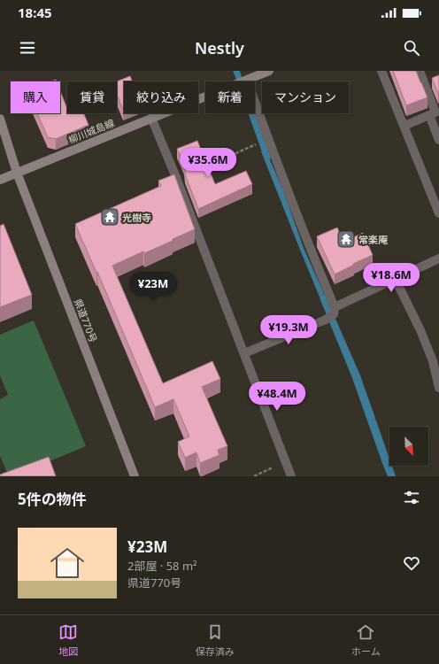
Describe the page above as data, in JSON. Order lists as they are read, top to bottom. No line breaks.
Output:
{"streets":{"main road":["柳川城島線","県道770号"]},"crossings":[["柳川城島線","県道770号"]],"places":{"temple":["光樹寺","常楽庵"]},"north":"bottom right","page":{"status":"18:45","header":"Nestly","chip":["購入","賃貸","絞り込み","新着","マンション"],"price":["¥35.6M","¥18.6M","¥23M","¥19.3M","¥48.4M"],"heading":"5件の物件","list":[{"name":"¥23M","note":"2部屋 · 58 m² · 県道770号"}],"tabs":["地図","保存済み","ホーム"]}}
